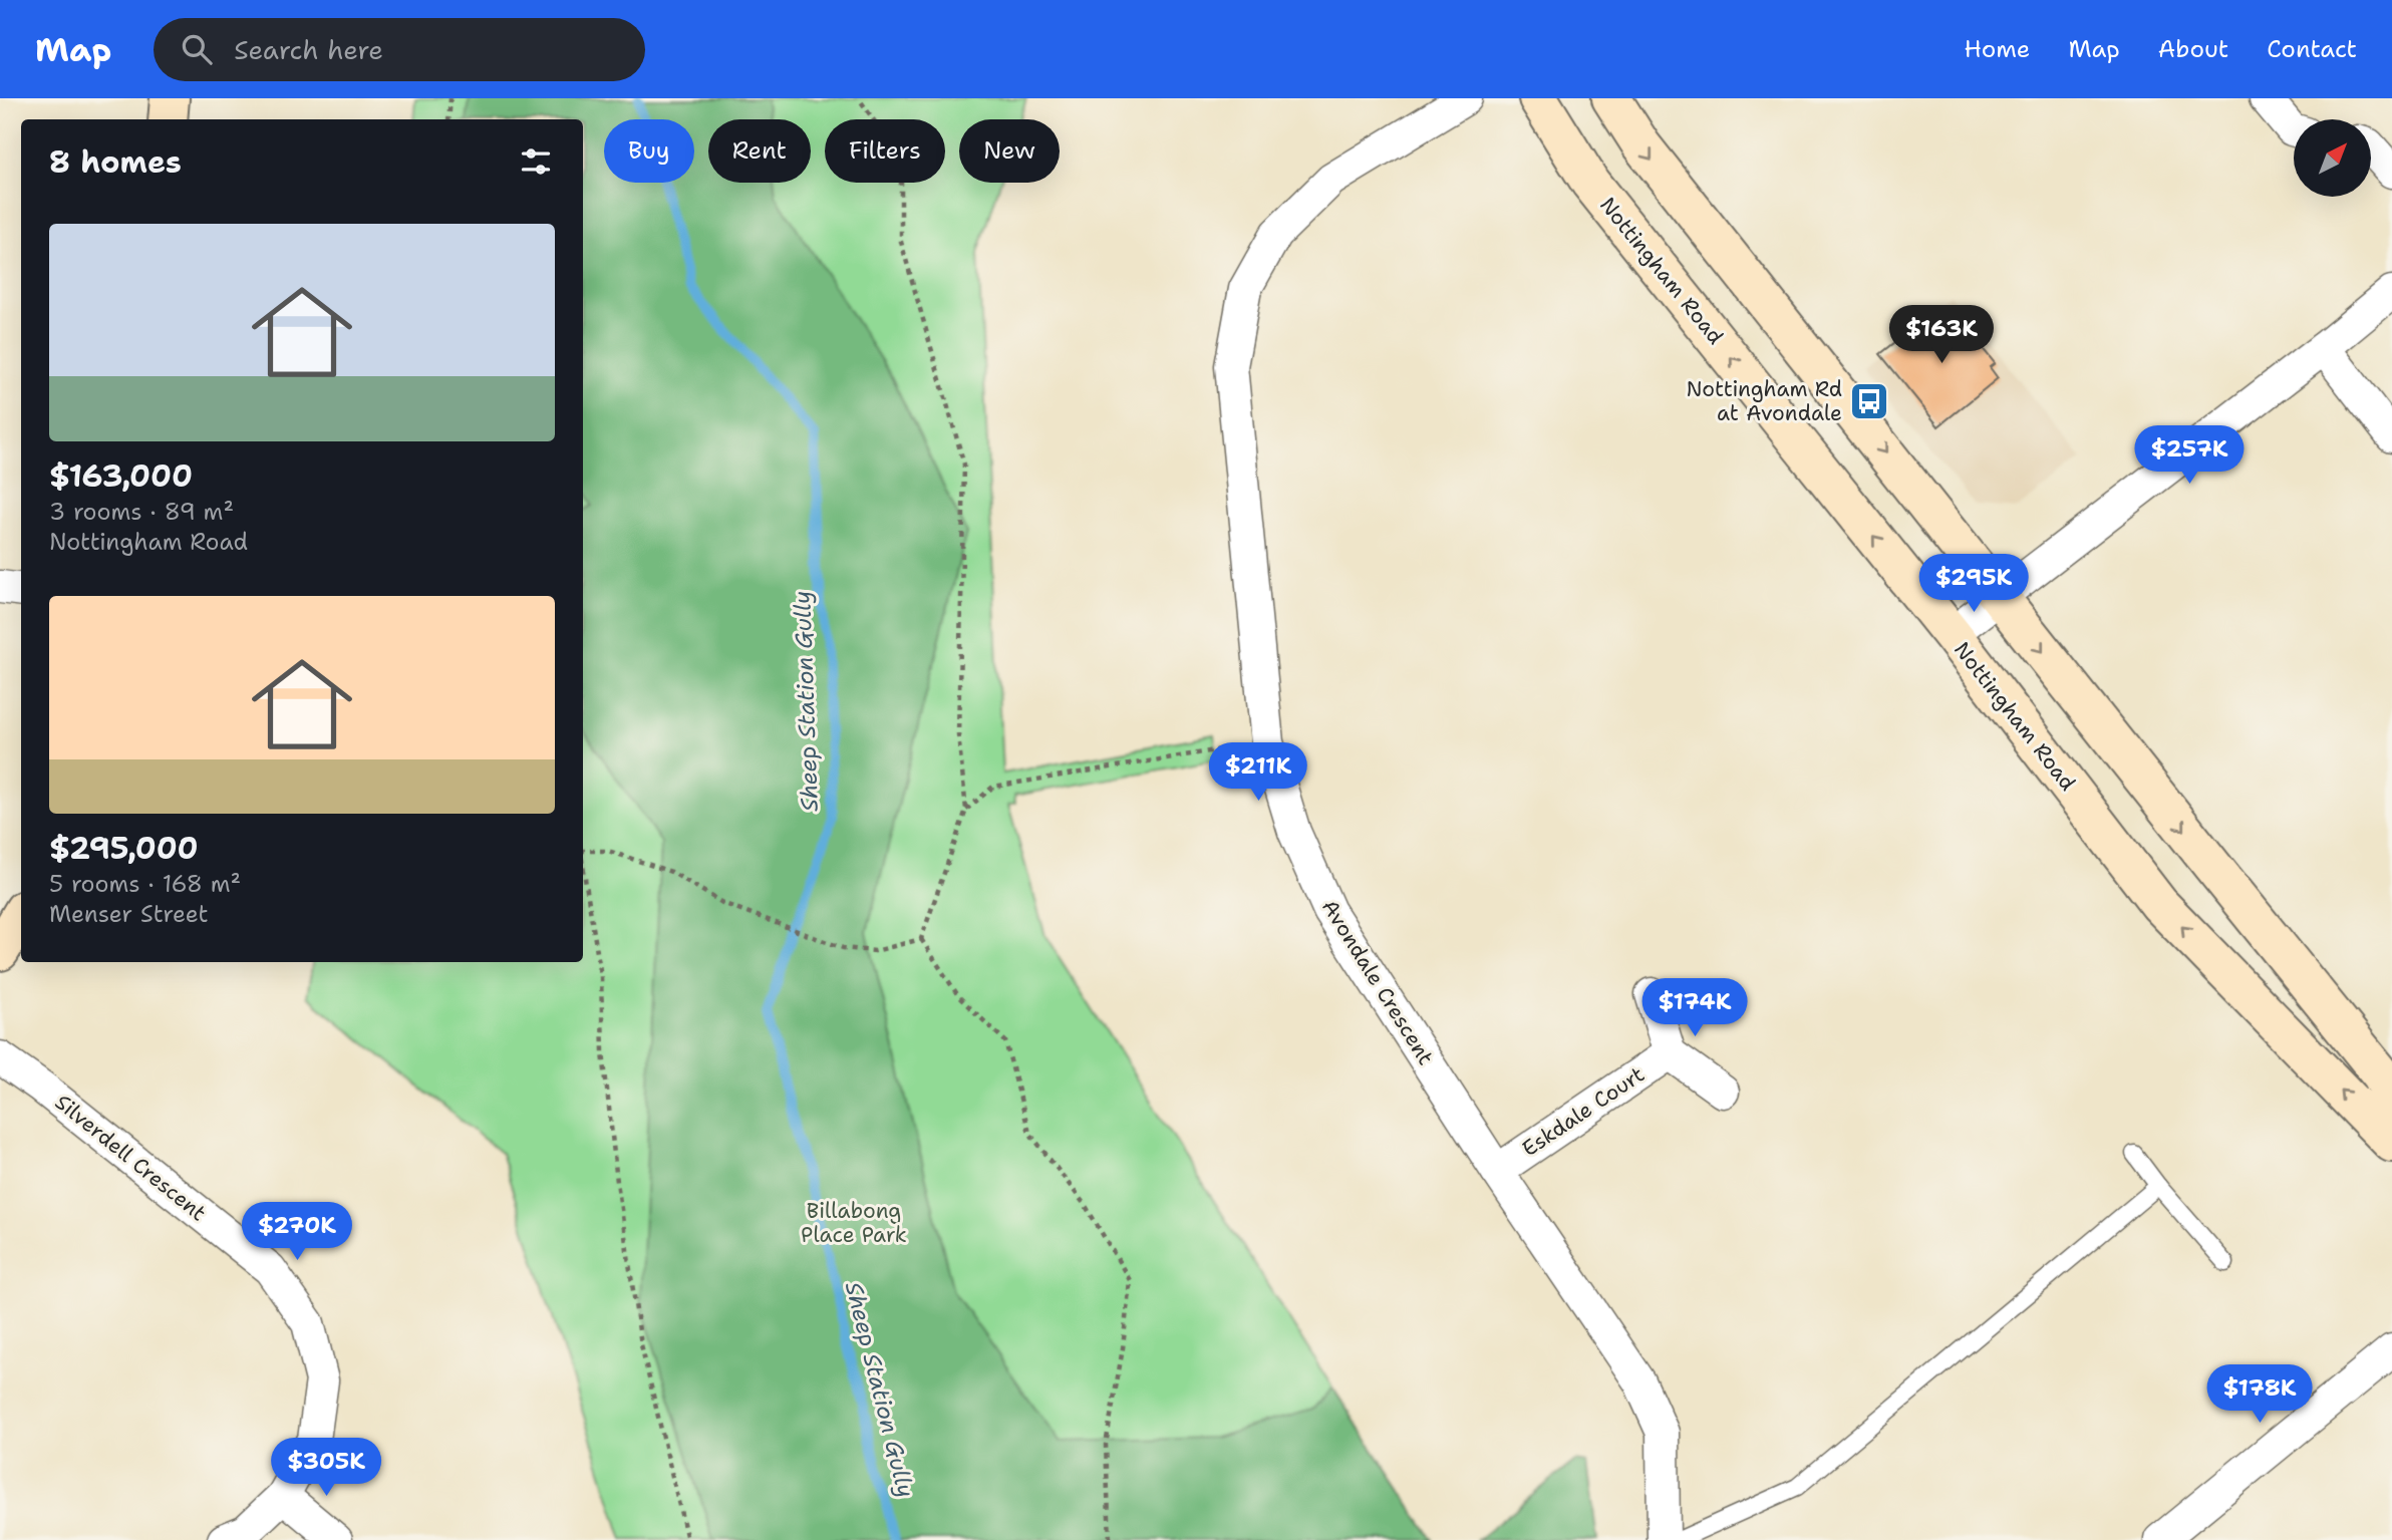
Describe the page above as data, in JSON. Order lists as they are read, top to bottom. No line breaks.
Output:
{"streets":{"street":["Nottingham Road","Avondale Crescent","Eskdale Court","Silverdell Crescent"]},"crossings":[["Avondale Crescent","Eskdale Court"]],"water":["Sheep Station Gully"],"parks":["Billabong Place Park"],"places":{"bus stop":["Nottingham Rd at Avondale"]},"north":"top right","page":{"header":"Map","search":"Search here","nav":["Home","Map","About","Contact"],"chip":["Buy","Rent","Filters","New"],"heading":"8 homes","list":[{"name":"$163,000","note":"3 rooms · 89 m² · Nottingham Road"},{"name":"$295,000","note":"5 rooms · 168 m² · Menser Street"}],"price":["$163K","$257K","$295K","$211K","$174K","$270K","$178K","$305K"]}}
